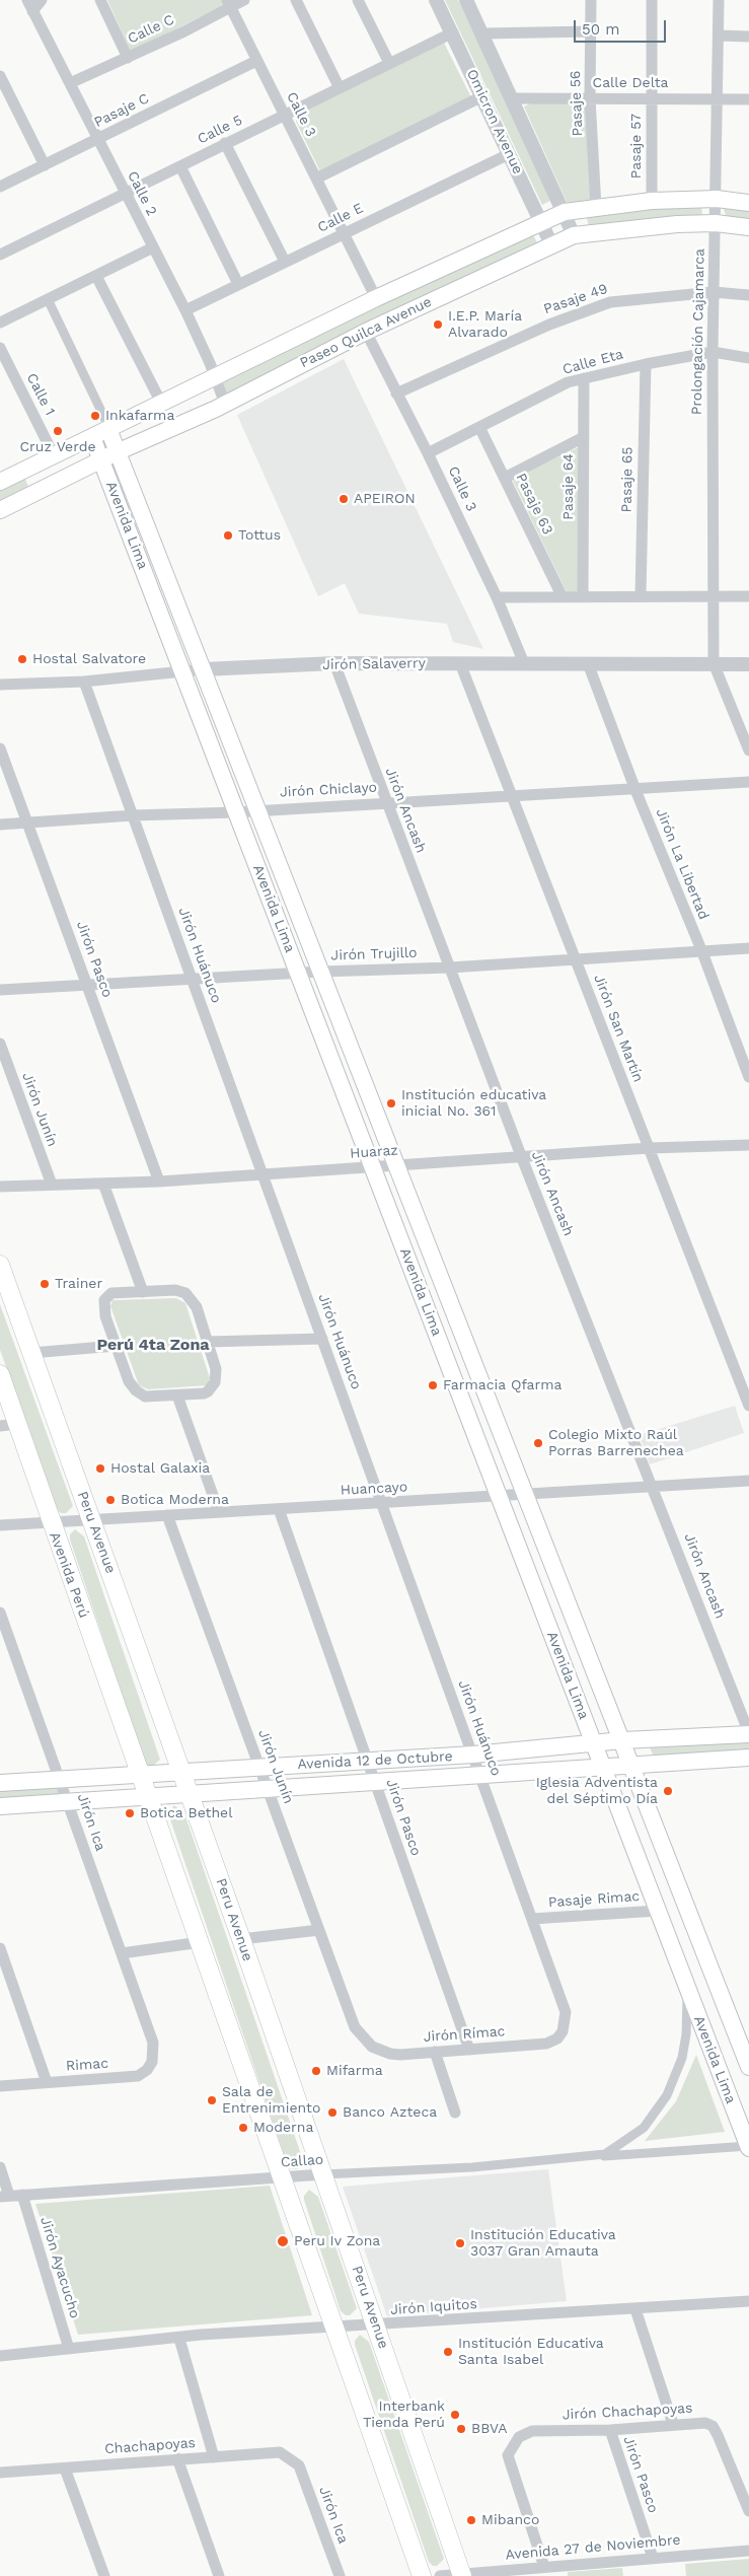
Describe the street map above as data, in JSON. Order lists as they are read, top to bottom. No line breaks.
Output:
{"streets":{"main road":["Paseo Quilca Avenue","Avenida Lima","Peru Avenue","Avenida Perú","Avenida 12 de Octubre"],"street":["Calle C","Calle Delta","Pasaje 56","Pasaje C","Calle 3","Omicron Avenue","Calle 5","Pasaje 57","Calle 2","Calle E","Pasaje 49","Prolongación Cajamarca","Calle Eta","Calle 1","Pasaje 65","Pasaje 64","Pasaje 63","Jirón Salaverry","Jirón Chiclayo","Jirón Ancash","Jirón La Libertad","Jirón Trujillo","Jirón Huánuco","Jirón Pasco","Jirón San Martín","Jirón Junín","Huaraz","Huancayo","Jirón Ica","Pasaje Rimac","Jirón Rímac","Rimac","Callao","Jirón Ayacucho","Jirón Iquitos","Jirón Chachapoyas","Chachapoyas","Avenida 27 de Noviembre"]},"crossings":[["Calle C","Calle 3"],["Calle C","Calle 2"],["Calle Delta","Pasaje 56"],["Calle Delta","Omicron Avenue"],["Calle Delta","Pasaje 57"],["Calle Delta","Prolongación Cajamarca"],["Pasaje 56","Paseo Quilca Avenue"],["Pasaje C","Calle 3"],["Pasaje C","Calle 2"],["Calle 3","Calle 5"],["Calle 3","Calle E"],["Calle 3","Pasaje 49"],["Calle 3","Paseo Quilca Avenue"],["Calle 3","Calle Eta"],["Calle 3","Jirón Salaverry"],["Omicron Avenue","Calle 5"],["Omicron Avenue","Calle E"],["Omicron Avenue","Paseo Quilca Avenue"],["Calle 5","Calle 2"],["Pasaje 57","Paseo Quilca Avenue"],["Calle 2","Calle E"],["Calle 2","Paseo Quilca Avenue"],["Pasaje 49","Prolongación Cajamarca"],["Prolongación Cajamarca","Paseo Quilca Avenue"],["Prolongación Cajamarca","Calle Eta"],["Prolongación Cajamarca","Jirón Salaverry"],["Paseo Quilca Avenue","Calle 1"],["Paseo Quilca Avenue","Avenida Lima"],["Calle Eta","Pasaje 65"],["Calle Eta","Pasaje 64"],["Calle Eta","Pasaje 63"],["Avenida Lima","Jirón Salaverry"],["Avenida Lima","Jirón Chiclayo"],["Avenida Lima","Jirón Trujillo"],["Avenida Lima","Huaraz"],["Avenida Lima","Huancayo"],["Avenida Lima","Avenida 12 de Octubre"],["Avenida Lima","Pasaje Rimac"],["Avenida Lima","Callao"],["Jirón Salaverry","Jirón Ancash"],["Jirón Salaverry","Jirón La Libertad"],["Jirón Salaverry","Jirón Huánuco"],["Jirón Salaverry","Jirón San Martín"],["Jirón Chiclayo","Jirón Ancash"],["Jirón Chiclayo","Jirón La Libertad"],["Jirón Chiclayo","Jirón Huánuco"],["Jirón Chiclayo","Jirón Pasco"],["Jirón Chiclayo","Jirón San Martín"],["Jirón Ancash","Jirón Trujillo"],["Jirón Ancash","Huaraz"],["Jirón Ancash","Huancayo"],["Jirón Ancash","Avenida 12 de Octubre"],["Jirón La Libertad","Jirón Trujillo"],["Jirón Trujillo","Jirón Huánuco"],["Jirón Trujillo","Jirón Pasco"],["Jirón Trujillo","Jirón San Martín"],["Jirón Huánuco","Huaraz"],["Jirón Huánuco","Huancayo"],["Jirón Huánuco","Avenida 12 de Octubre"],["Jirón Huánuco","Pasaje Rimac"],["Jirón Huánuco","Jirón Rímac"],["Jirón Pasco","Huaraz"],["Jirón Pasco","Huancayo"],["Jirón Pasco","Avenida 12 de Octubre"],["Jirón Pasco","Jirón Rímac"],["Jirón Pasco","Jirón Chachapoyas"],["Jirón Pasco","Avenida 27 de Noviembre"],["Jirón San Martín","Huaraz"],["Jirón Junín","Huaraz"],["Jirón Junín","Huancayo"],["Jirón Junín","Avenida 12 de Octubre"],["Jirón Junín","Jirón Rímac"],["Huancayo","Peru Avenue"],["Huancayo","Avenida Perú"],["Peru Avenue","Avenida 12 de Octubre"],["Peru Avenue","Callao"],["Peru Avenue","Jirón Iquitos"],["Peru Avenue","Avenida 27 de Noviembre"],["Avenida Perú","Avenida 12 de Octubre"],["Avenida 12 de Octubre","Jirón Ica"],["Jirón Ica","Rimac"],["Jirón Ica","Chachapoyas"],["Callao","Jirón Ayacucho"],["Jirón Ayacucho","Jirón Iquitos"],["Jirón Chachapoyas","Avenida 27 de Noviembre"]],"districts":["Perú 4ta Zona"],"places":["I.E.P. María Alvarado","Inkafarma","Cruz Verde","APEIRON","Tottus","Hostal Salvatore","Institución educativa inicial No. 361","Trainer","Farmacia Qfarma","Colegio Mixto Raúl Porras Barrenechea","Hostal Galaxia","Botica Moderna","Iglesia Adventista del Séptimo Día","Botica Bethel","Mifarma","Sala de Entrenimiento","Banco Azteca","Moderna","Peru Iv Zona","Institución Educativa 3037 Gran Amauta","Institución Educativa Santa Isabel","Interbank Tienda Perú","BBVA","Mibanco"],"scale_bar":"50 m"}
